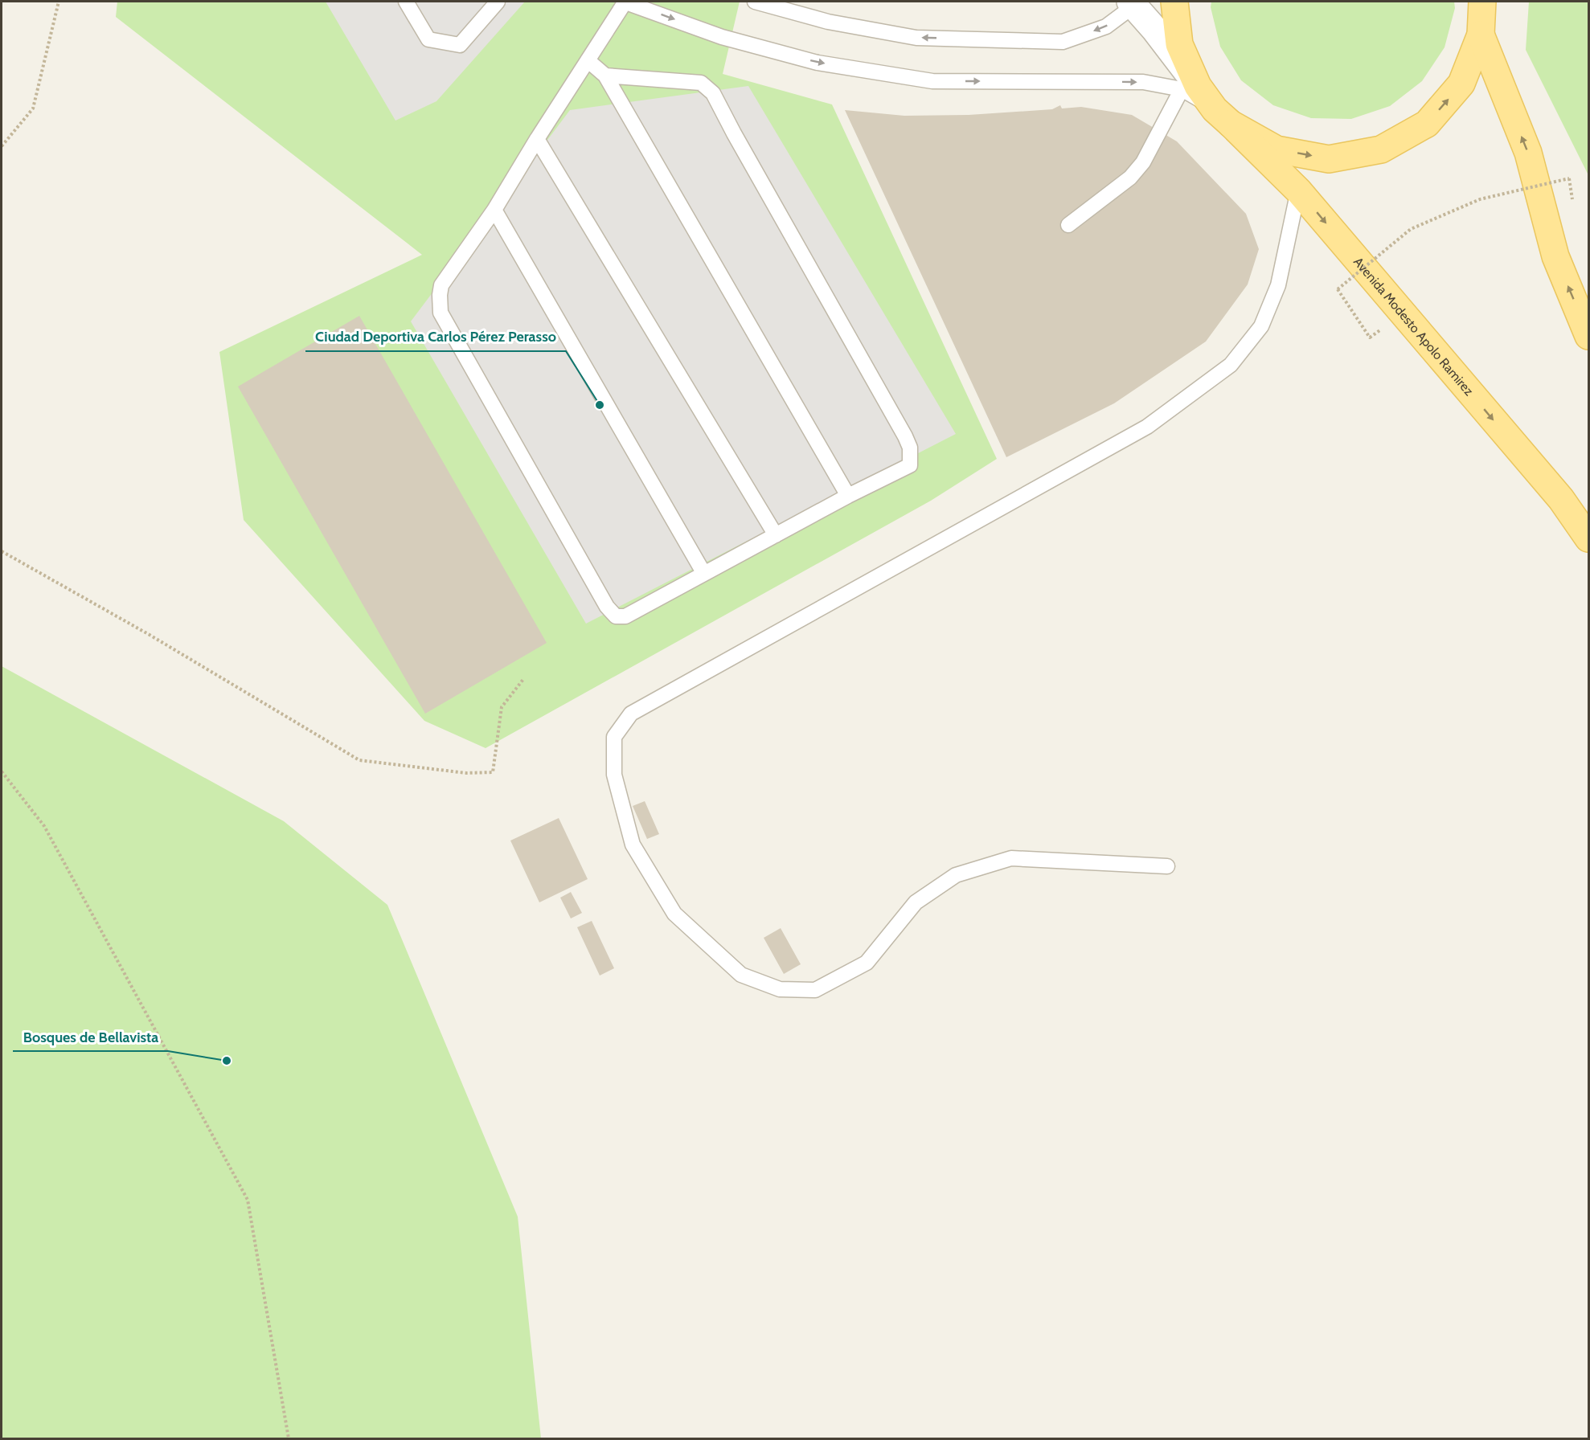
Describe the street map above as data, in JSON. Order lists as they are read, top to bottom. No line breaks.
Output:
{"streets":{"main road":["Avenida Modesto Apolo Ramirez"]},"places":["Ciudad Deportiva Carlos Pérez Perasso","Bosques de Bellavista"]}
